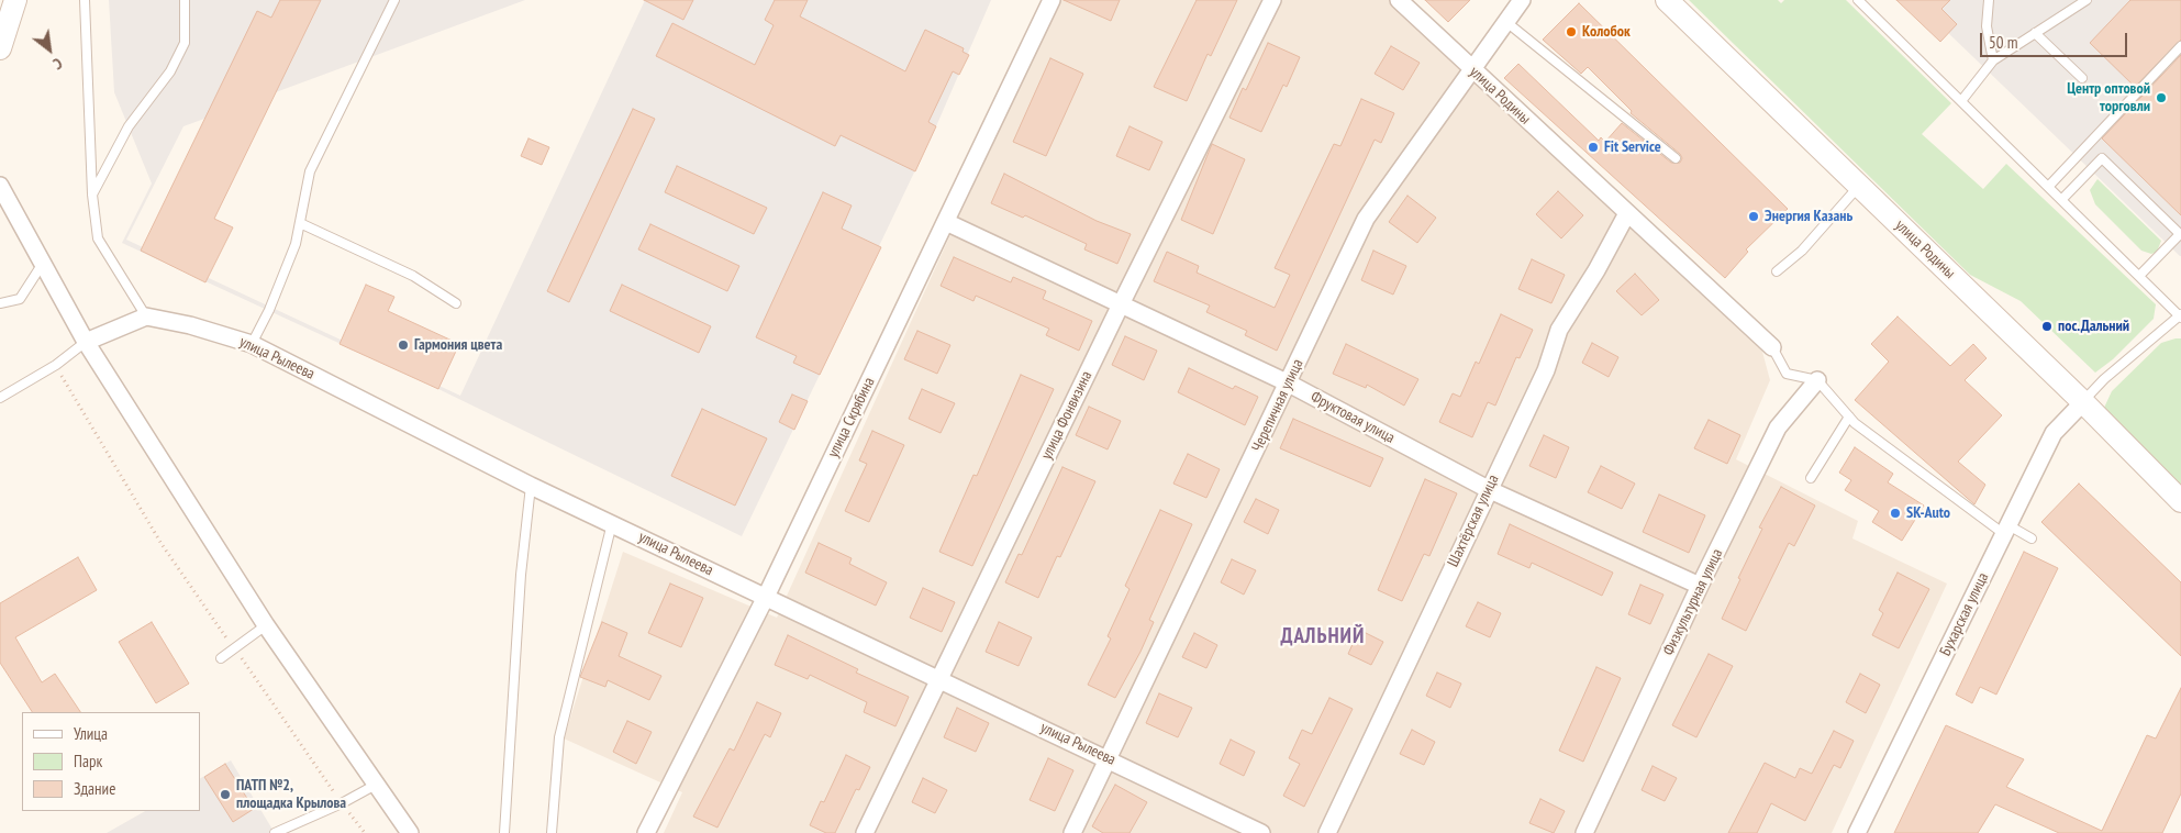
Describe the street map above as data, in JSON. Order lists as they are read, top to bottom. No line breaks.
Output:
{"streets":{"street":["улица Родины","улица Рылеева","Черепичная улица","улица Фонвизина","улица Скрябина","Фруктовая улица","Шахтёрская улица","Физкультурная улица","Бухарская улица"]},"crossings":[["улица Родины","Черепичная улица"],["улица Родины","Шахтёрская улица"],["улица Родины","Бухарская улица"],["улица Рылеева","Черепичная улица"],["улица Рылеева","улица Фонвизина"],["улица Рылеева","улица Скрябина"],["Черепичная улица","Фруктовая улица"],["улица Фонвизина","Фруктовая улица"],["улица Скрябина","Фруктовая улица"],["Фруктовая улица","Шахтёрская улица"],["Фруктовая улица","Физкультурная улица"]],"districts":["ДАЛЬНИЙ"],"places":["Колобок","Центр оптовой торговли","Fit Service","Энергия Казань","пос.Дальний","Гармония цвета","SK-Auto","ПАТП №2, площадка Крылова"],"legend":["Улица","Парк","Здание"],"scale_bar":"50 m","north":"bottom right"}
